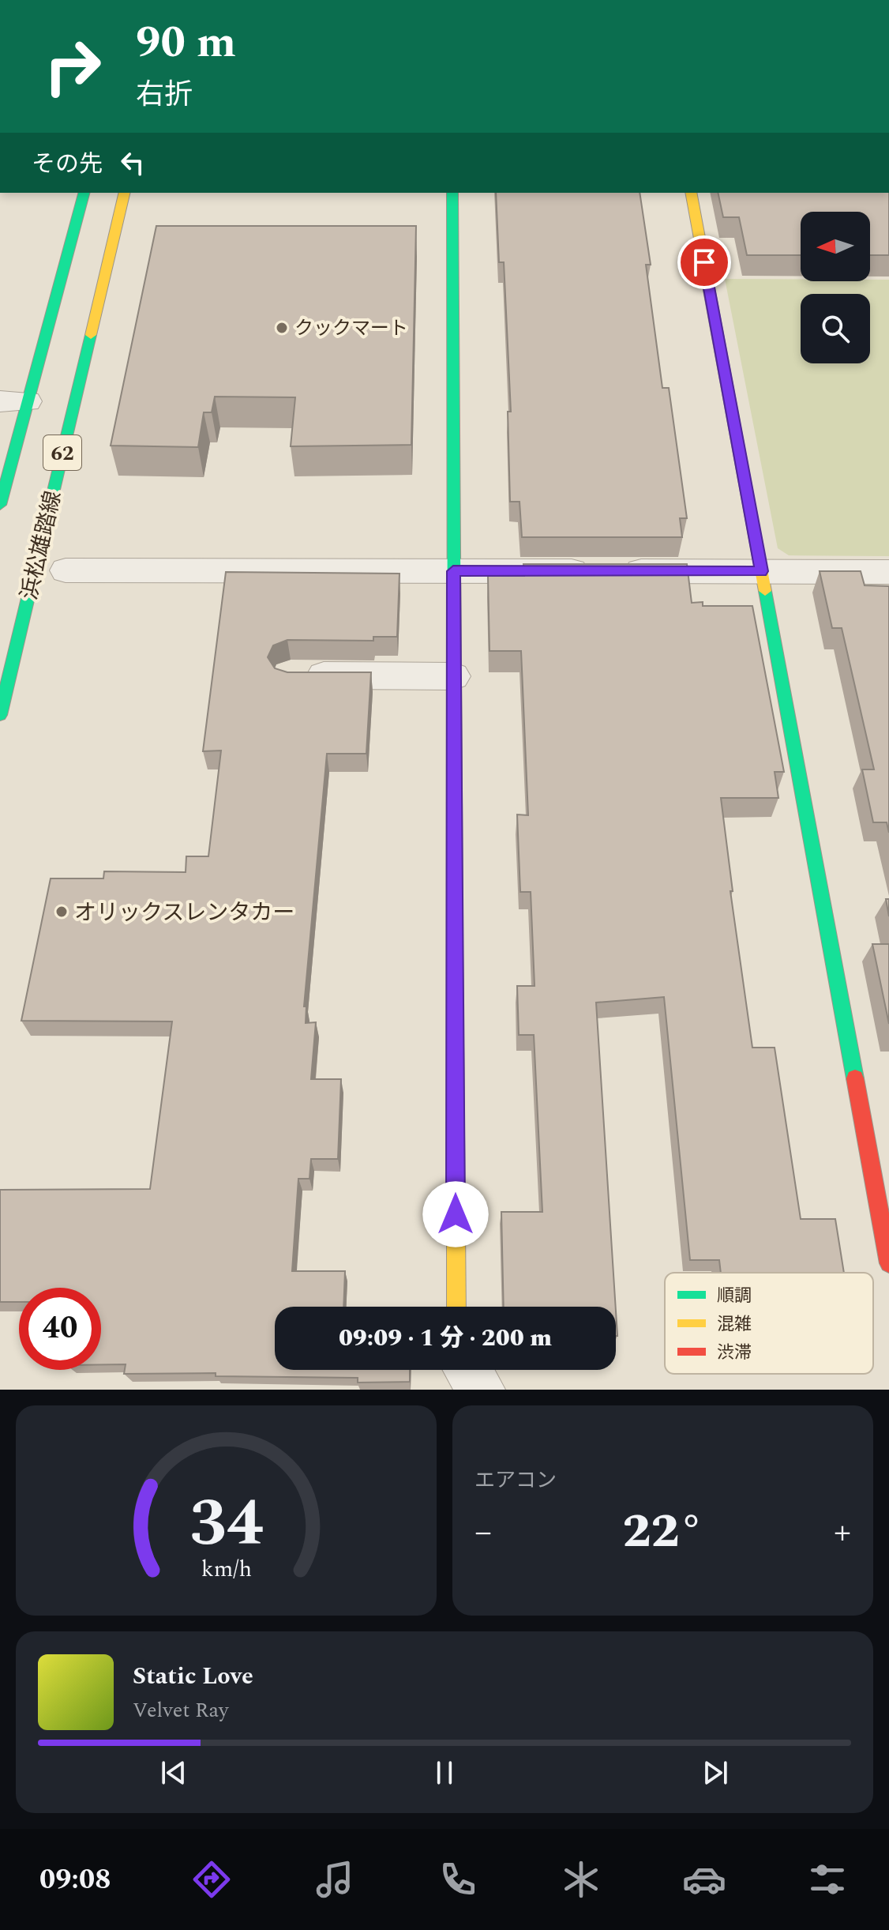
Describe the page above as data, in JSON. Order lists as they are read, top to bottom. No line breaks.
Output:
{"streets":{"street":["62","浜松雄踏線"]},"places":["クックマート","オリックスレンタカー"],"legend":["順調","混雑","渋滞"],"north":"left","page":{"turn":["90 m","右折"],"then":"その先","limit":"40","trip":"09:09 · 1 分 · 200 m","tile":"エアコン","heat":["−","22°","+"],"song":["Static Love","Velvet Ray"],"tabs":"09:08","gauge":["34","km/h"]}}
